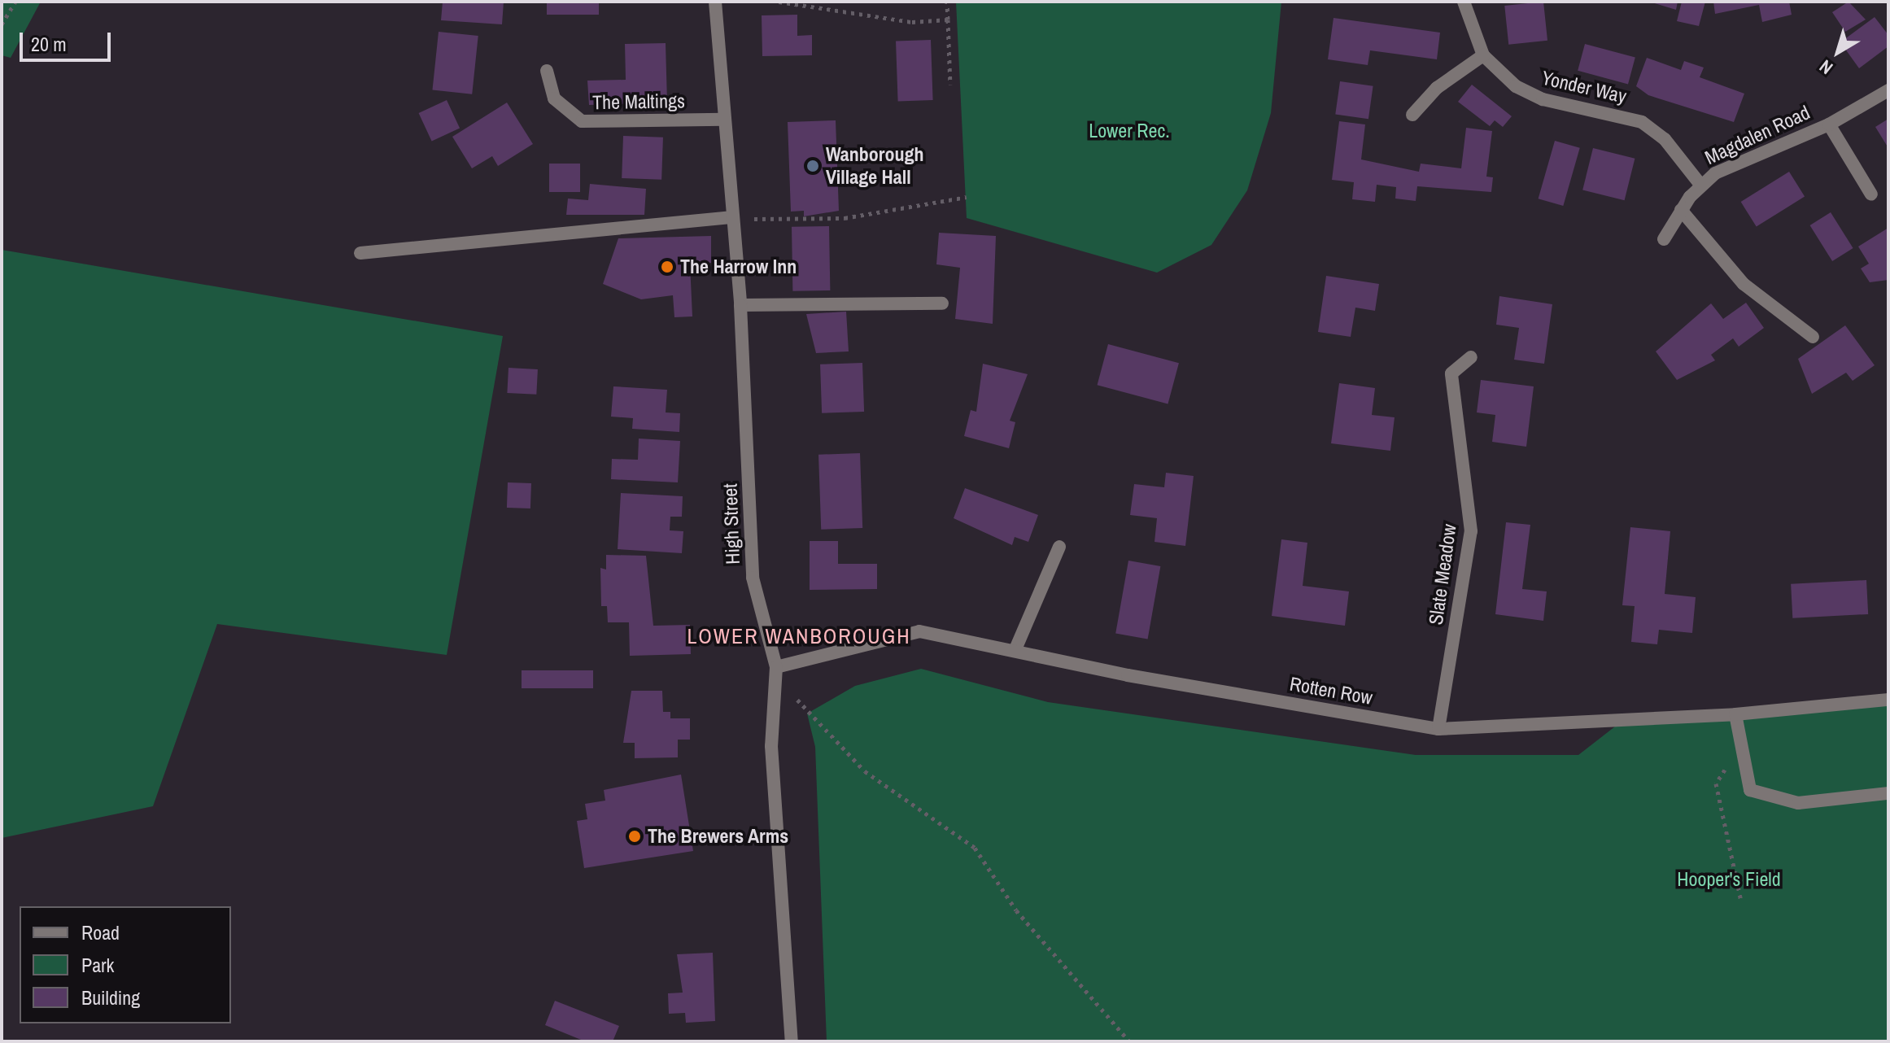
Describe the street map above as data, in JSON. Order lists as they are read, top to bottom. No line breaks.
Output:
{"streets":{"street":["Yonder Way","The Maltings","Magdalen Road","High Street","Slate Meadow","Rotten Row"]},"crossings":[["Yonder Way","Magdalen Road"],["The Maltings","High Street"],["High Street","Rotten Row"],["Slate Meadow","Rotten Row"]],"districts":["LOWER WANBOROUGH"],"parks":["Lower Rec.","Hooper's Field"],"places":["Wanborough Village Hall","The Harrow Inn","The Brewers Arms"],"legend":["Road","Park","Building"],"scale_bar":"20 m","north":"bottom left"}
